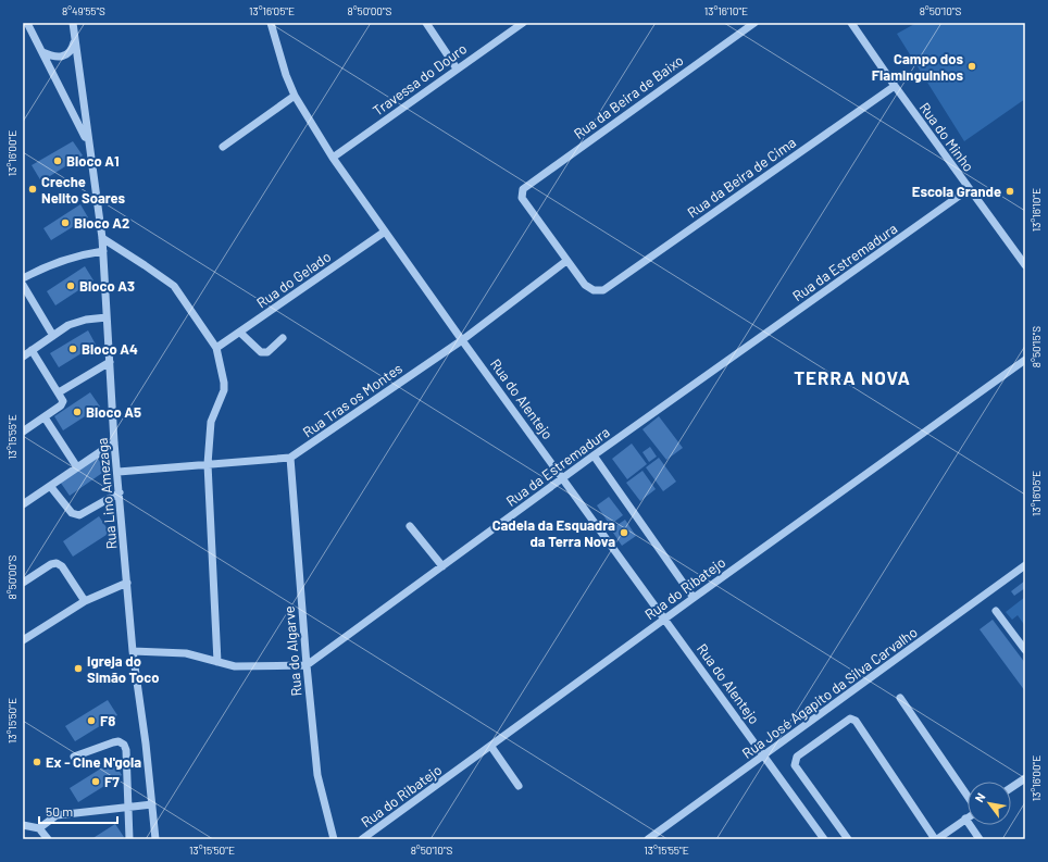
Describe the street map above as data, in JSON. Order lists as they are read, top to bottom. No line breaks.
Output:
{"streets":{"street":["Travessa do Douro","Rua da Beira de Baixo","Rua do Minho","Rua da Beira de Cima","Rua da Estremadura","Rua do Gelado","Rua do Alentejo","Rua Tras os Montes","Rua Lino Amezaga","Rua do Ribatejo","Rua do Algarve","Rua José Agapito da Silva Carvalho"]},"crossings":[["Travessa do Douro","Rua do Alentejo"],["Rua da Beira de Baixo","Rua da Beira de Cima"],["Rua da Beira de Baixo","Rua Tras os Montes"],["Rua do Minho","Rua da Beira de Cima"],["Rua do Minho","Rua da Estremadura"],["Rua da Beira de Cima","Rua Tras os Montes"],["Rua da Estremadura","Rua do Alentejo"],["Rua da Estremadura","Rua do Algarve"],["Rua do Gelado","Rua do Alentejo"],["Rua do Alentejo","Rua Tras os Montes"],["Rua do Alentejo","Rua do Ribatejo"],["Rua do Alentejo","Rua José Agapito da Silva Carvalho"],["Rua Tras os Montes","Rua Lino Amezaga"],["Rua Tras os Montes","Rua do Algarve"]],"districts":["TERRA NOVA"],"places":["Campo dos Flaminguinhos","Bloco A1","Creche Nelito Soares","Escola Grande","Bloco A2","Bloco A3","Bloco A4","Bloco A5","Cadeia da Esquadra da Terra Nova","Igreja do Simão Toco","F8","Ex - Cine N'gola","F7"],"scale_bar":"50 m","north":"top left","coordinates":["8°49'55\"S","13°16'05\"E","8°50'00\"S","13°16'10\"E","8°50'10\"S","13°16'00\"E","8°50'15\"S","13°15'55\"E","13°15'50\"E"]}
